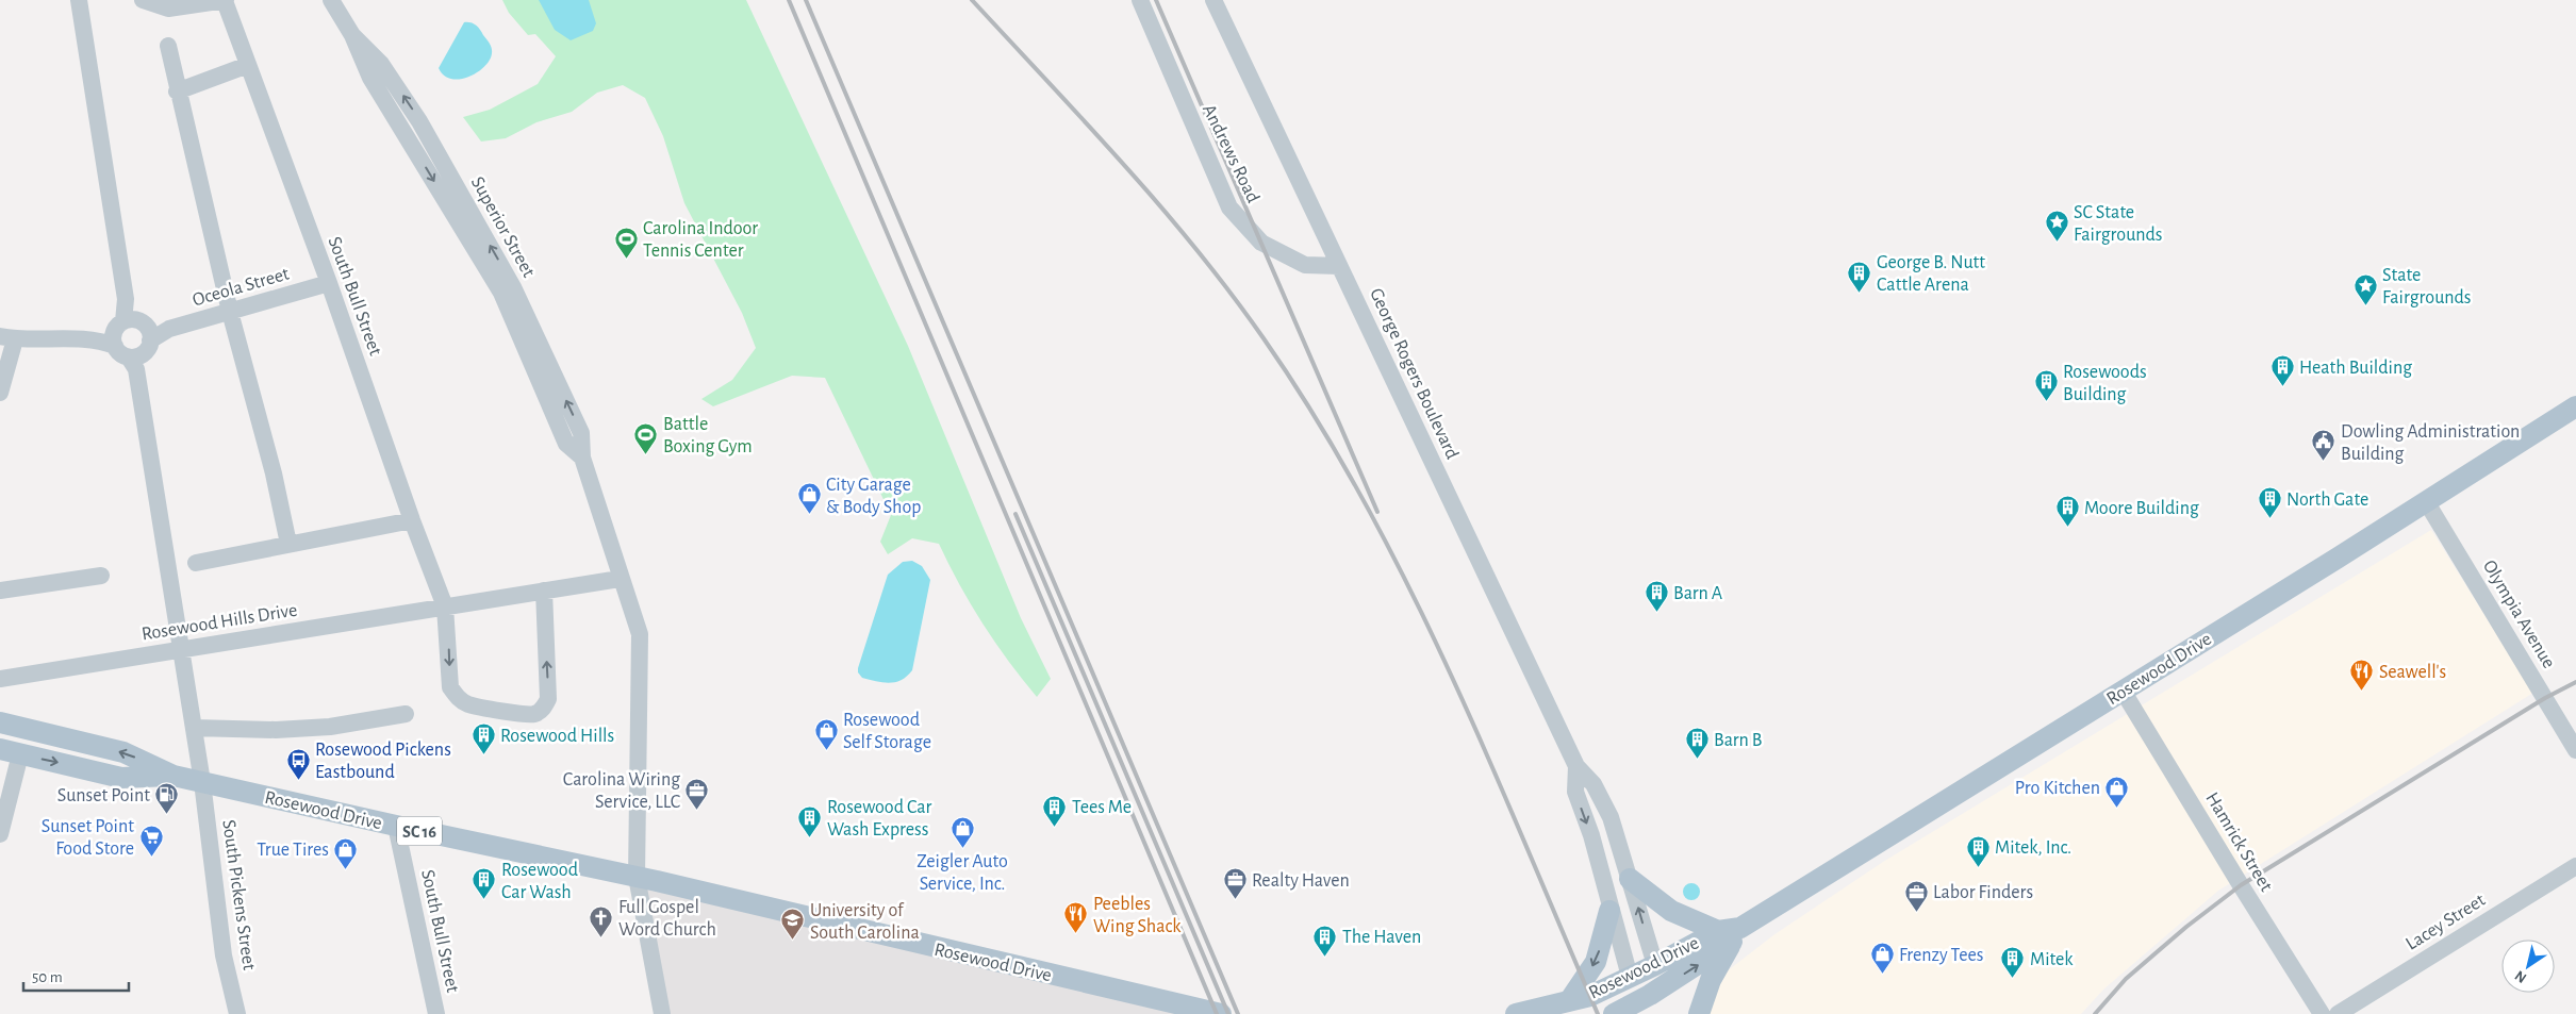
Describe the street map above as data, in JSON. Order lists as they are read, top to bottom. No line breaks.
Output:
{"streets":{"main road":["Rosewood Drive","SC 16"],"street":["Andrews Road","Superior Street","Oceola Street","South Bull Street","George Rogers Boulevard","Olympia Avenue","Rosewood Hills Drive","Hamrick Street","South Pickens Street","Lacey Street"]},"crossings":[["Andrews Road","George Rogers Boulevard"],["Superior Street","Rosewood Hills Drive"],["Superior Street","Rosewood Drive"],["Oceola Street","South Bull Street"],["South Bull Street","Rosewood Hills Drive"],["South Bull Street","Rosewood Drive"],["George Rogers Boulevard","Rosewood Drive"],["Olympia Avenue","Rosewood Drive"],["Rosewood Drive","Hamrick Street"],["Rosewood Drive","South Pickens Street"]],"places":{"place":["SC State Fairgrounds","State Fairgrounds"],"sports":["Carolina Indoor Tennis Center","Battle Boxing Gym"],"building":["George B. Nutt Cattle Arena","Heath Building","Rosewoods Building","North Gate","Moore Building","Barn A","Rosewood Hills","Barn B","Tees Me","Rosewood Car Wash Express","Mitek, Inc.","Rosewood Car Wash","The Haven","Mitek"],"public building":["Dowling Administration Building"],"shop":["City Garage & Body Shop","Rosewood Self Storage","Pro Kitchen","Zeigler Auto Service, Inc.","True Tires","Frenzy Tees"],"restaurant":["Seawell's","Peebles Wing Shack"],"bus stop":["Rosewood Pickens Eastbound"],"office":["Carolina Wiring Service, LLC","Realty Haven","Labor Finders"],"fuel station":["Sunset Point"],"supermarket":["Sunset Point Food Store"],"church":["Full Gospel Word Church"],"school or university":["University of South Carolina"]},"scale_bar":"50 m","north":"bottom left"}
